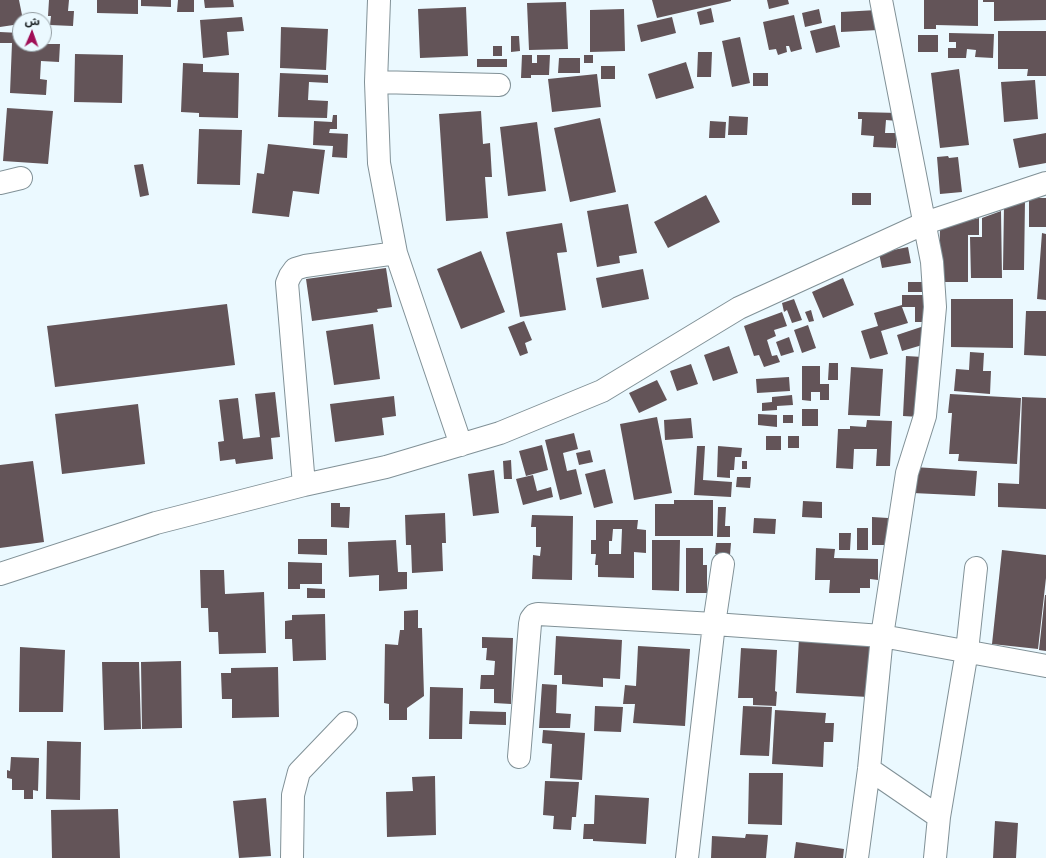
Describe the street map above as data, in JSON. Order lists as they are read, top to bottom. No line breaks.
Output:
{"north":"top"}
